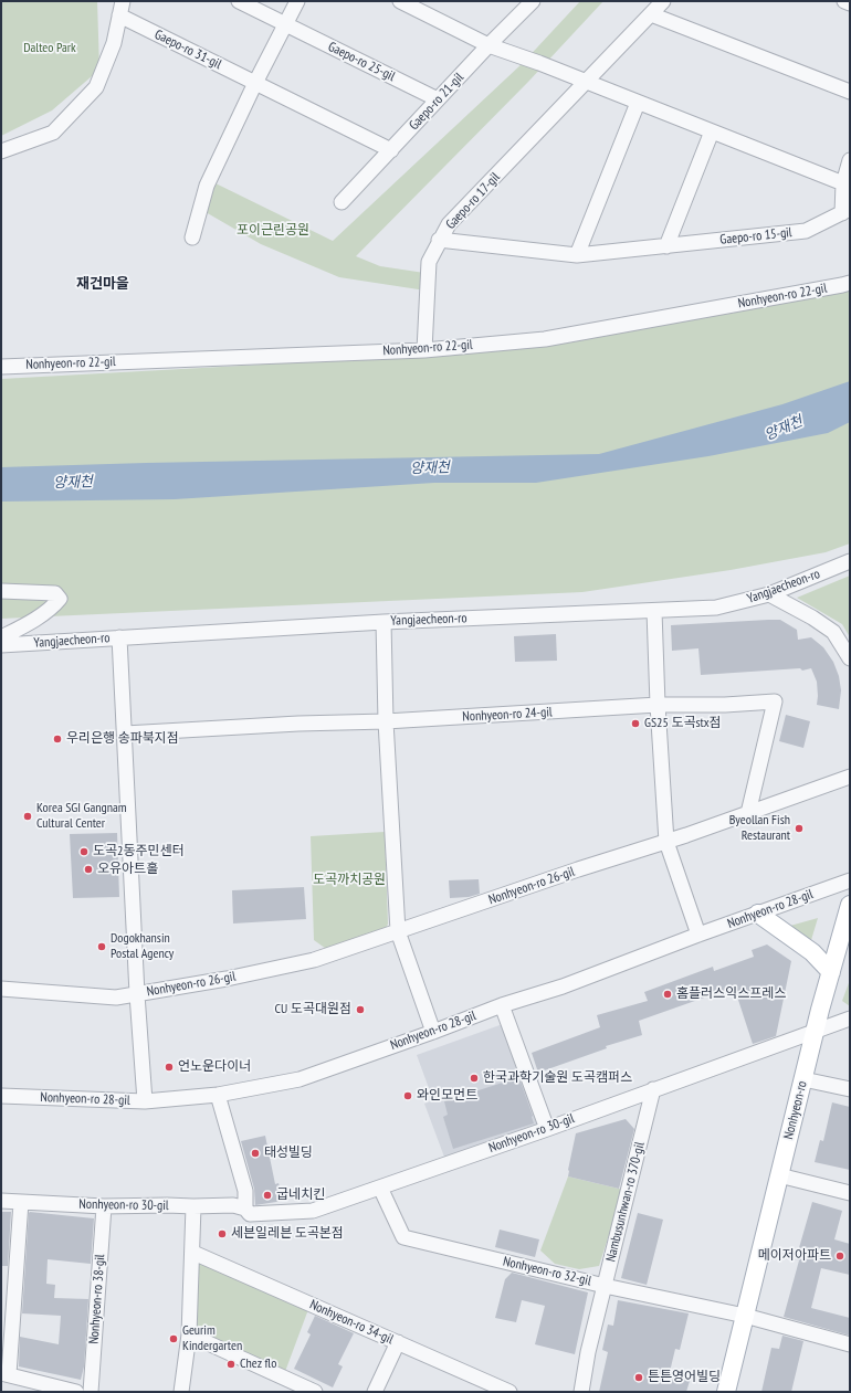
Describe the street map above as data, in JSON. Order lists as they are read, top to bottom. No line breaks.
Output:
{"streets":{"main road":["Nonhyeon-ro"],"street":["Gaepo-ro 31-gil","Gaepo-ro 25-gil","Gaepo-ro 21-gil","Gaepo-ro 17-gil","Gaepo-ro 15-gil","Nonhyeon-ro 22-gil","Yangjaecheon-ro","Nonhyeon-ro 24-gil","Nonhyeon-ro 26-gil","Nonhyeon-ro 28-gil","Nonhyeon-ro 30-gil","Nambusunhwan-ro 370-gil","Nonhyeon-ro 32-gil","Nonhyeon-ro 38-gil","Nonhyeon-ro 34-gil"]},"crossings":[["Gaepo-ro 25-gil","Gaepo-ro 21-gil"],["Gaepo-ro 17-gil","Gaepo-ro 15-gil"],["Gaepo-ro 17-gil","Nonhyeon-ro 22-gil"],["Yangjaecheon-ro","Nonhyeon-ro 26-gil"],["Nonhyeon-ro 24-gil","Nonhyeon-ro 26-gil"],["Nonhyeon-ro","Nonhyeon-ro 30-gil"],["Nonhyeon-ro","Nonhyeon-ro 32-gil"],["Nonhyeon-ro 30-gil","Nambusunhwan-ro 370-gil"],["Nonhyeon-ro 30-gil","Nonhyeon-ro 32-gil"],["Nonhyeon-ro 30-gil","Nonhyeon-ro 38-gil"],["Nambusunhwan-ro 370-gil","Nonhyeon-ro 32-gil"]],"districts":["재건마을"],"water":["양재천"],"parks":["Dalteo Park","포이근린공원","도곡까치공원"],"places":["GS25 도곡stx점","우리은행 송파북지점","Korea SGI Gangnam Cultural Center","Byeollan Fish Restaurant","도곡2동주민센터","오유아트홀","Dogokhansin Postal Agency","홈플러스익스프레스","CU 도곡대원점","언노운다이너","한국과학기술원 도곡캠퍼스","와인모먼트","태성빌딩","굽네치킨","세븐일레븐 도곡본점","메이저아파트","Geurim Kindergarten","Chez flo","튼튼영어빌딩"]}
